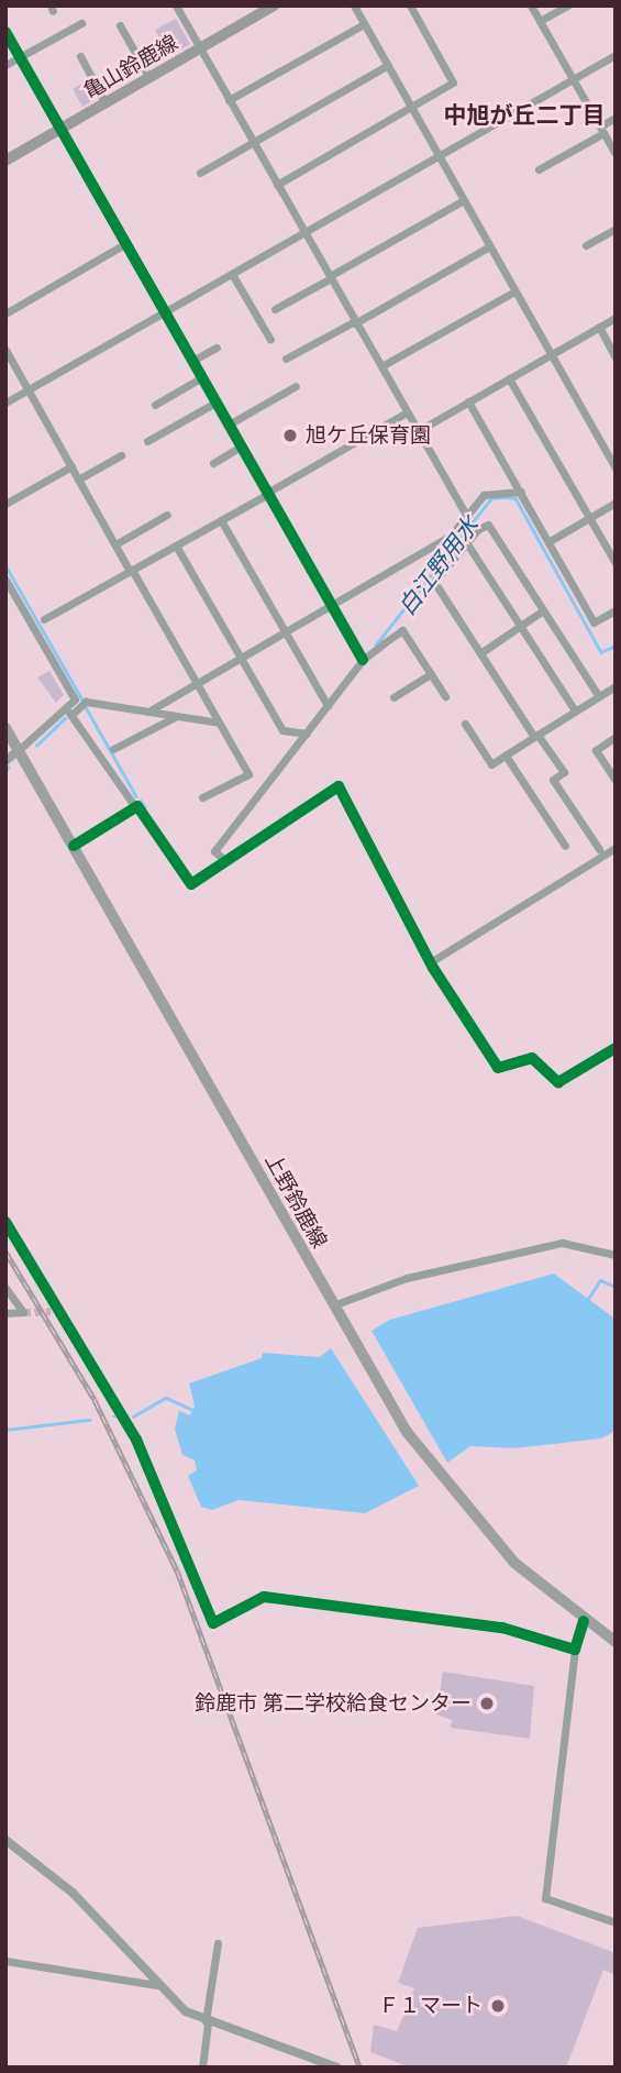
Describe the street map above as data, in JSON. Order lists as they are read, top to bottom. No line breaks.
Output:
{"streets":{"main road":["亀山鈴鹿線","上野鈴鹿線"]},"districts":["中旭が丘二丁目"],"water":["白江野用水"],"places":["旭ケ丘保育園","鈴鹿市 第二学校給食センター","Ｆ１マート"]}
